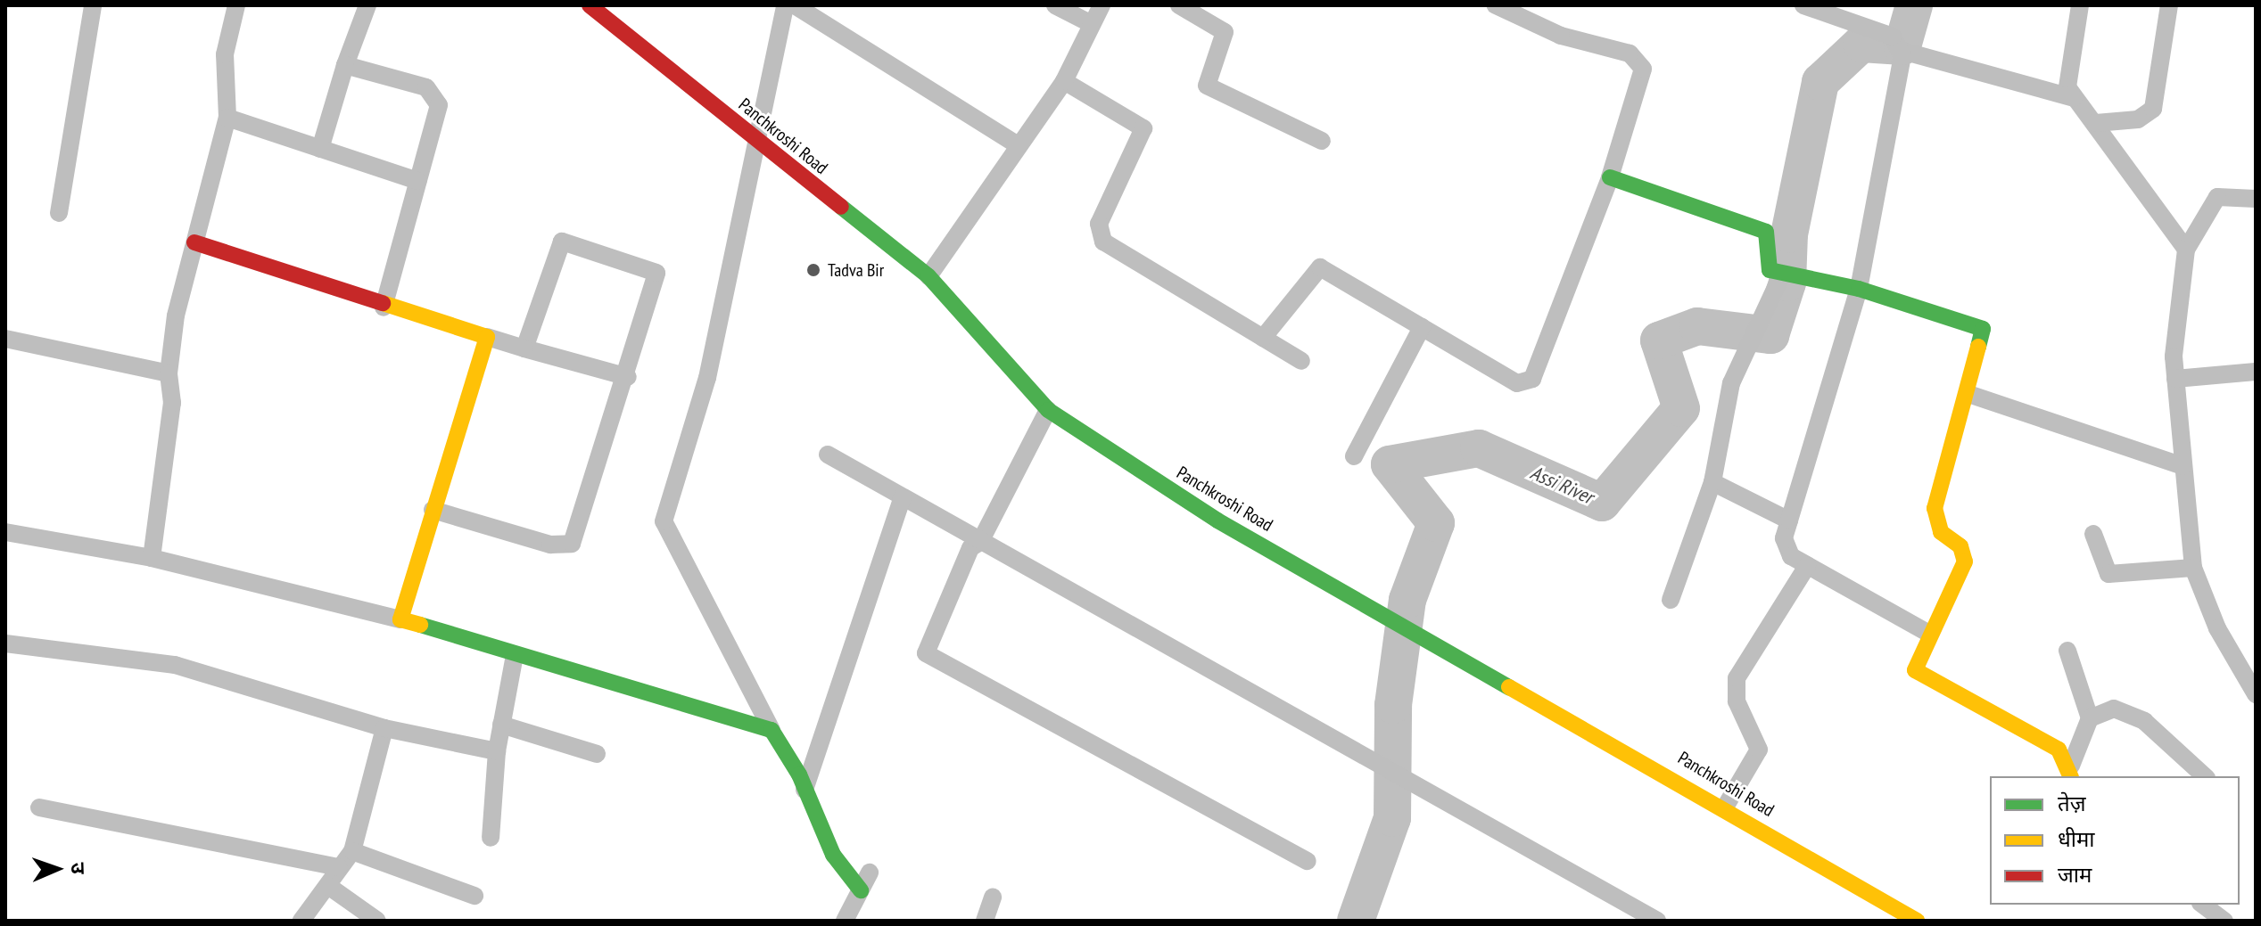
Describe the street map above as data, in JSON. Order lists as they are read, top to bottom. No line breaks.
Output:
{"streets":{"street":["Panchkroshi Road"]},"water":["Assi River"],"places":["Tadva Bir"],"legend":["तेज़","धीमा","जाम"],"north":"right"}
